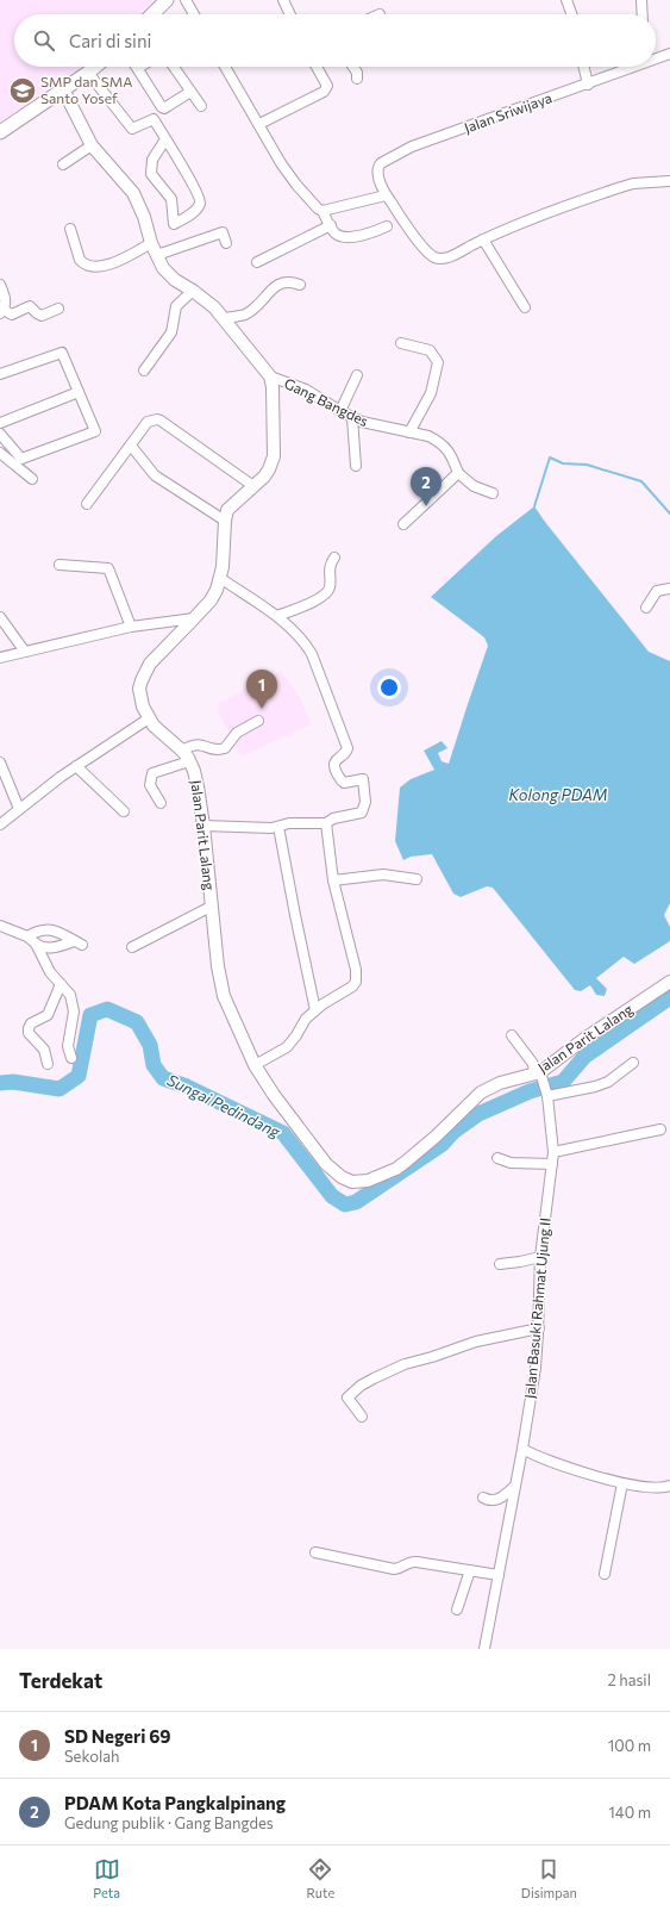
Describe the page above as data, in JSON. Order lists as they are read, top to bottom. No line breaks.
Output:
{"streets":{"street":["Jalan Sriwijaya","Gang Bangdes","Jalan Parit Lalang","Jalan Basuki Rahmat Ujung II"]},"crossings":[["Gang Bangdes","Jalan Parit Lalang"],["Jalan Parit Lalang","Jalan Basuki Rahmat Ujung II"]],"water":["Kolong PDAM","Sungai Pedindang"],"places":{"school or university":["SMP dan SMA Santo Yosef"]},"page":{"search":"Cari di sini","pins":["2","1"],"heading":["Terdekat","2 hasil"],"list":[{"mark":"1","name":"SD Negeri 69","note":"Sekolah","value":"100 m"},{"mark":"2","name":"PDAM Kota Pangkalpinang","note":"Gedung publik · Gang Bangdes","value":"140 m"}],"nav":["Peta","Rute","Disimpan"]}}
